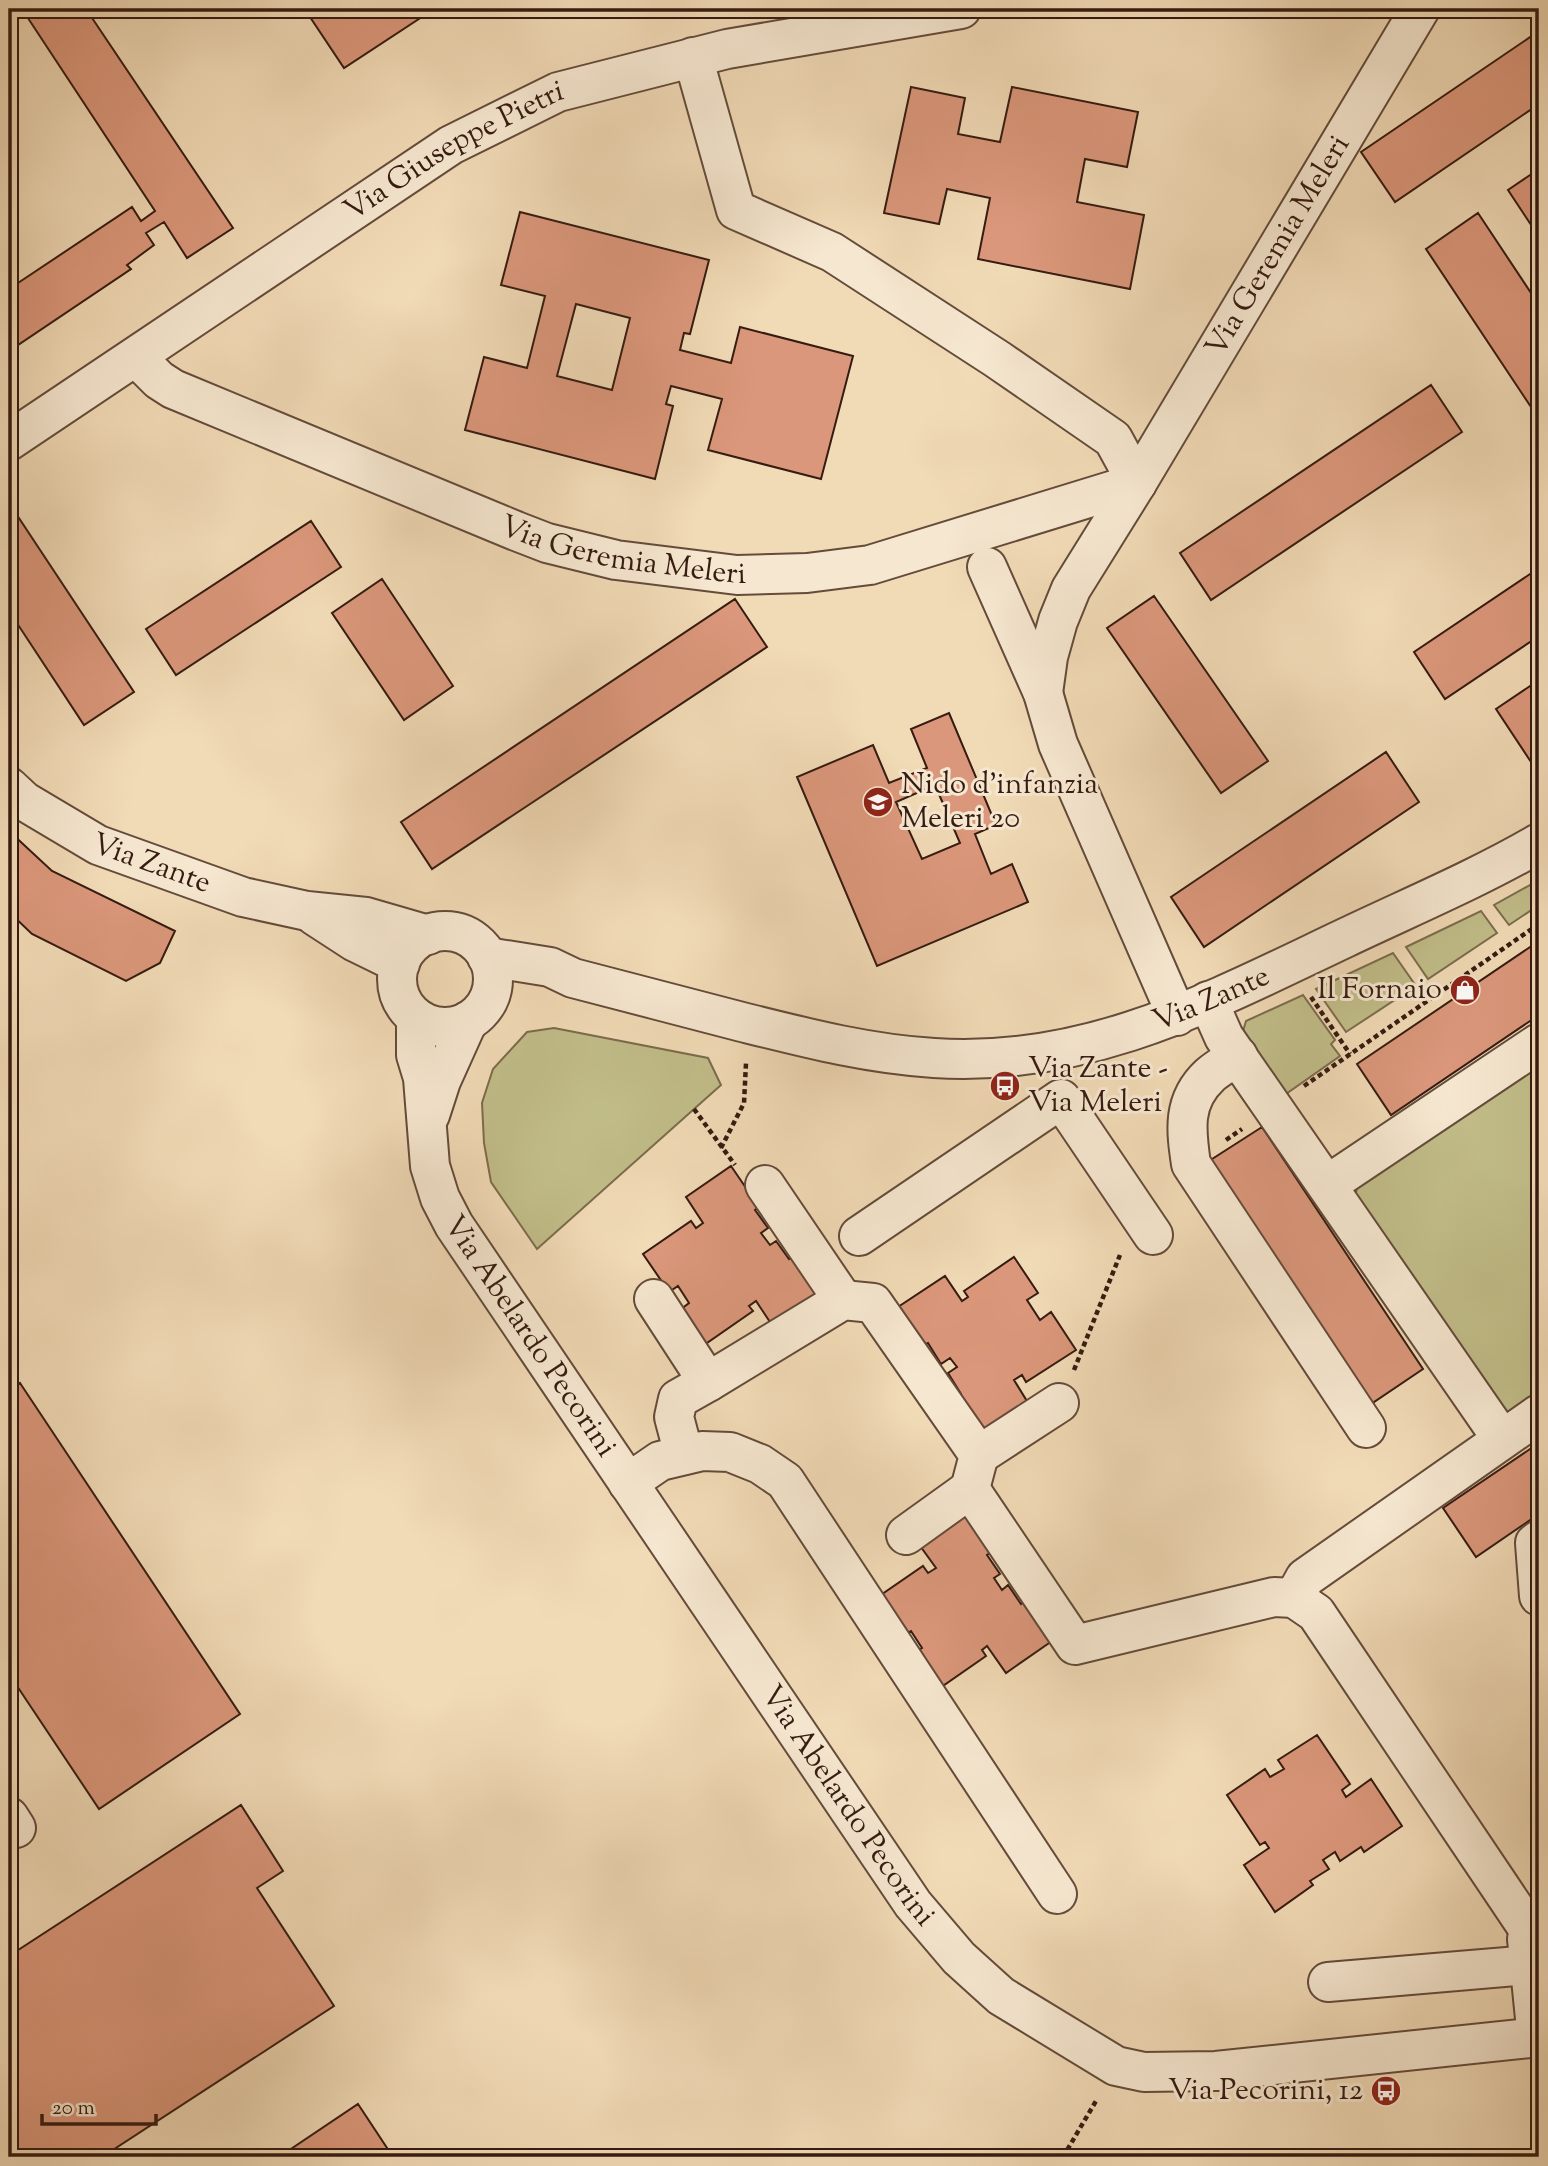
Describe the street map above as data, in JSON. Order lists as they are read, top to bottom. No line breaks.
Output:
{"streets":{"street":["Via Giuseppe Pietri","Via Geremia Meleri","Via Zante","Via Abelardo Pecorini"]},"crossings":[["Via Giuseppe Pietri","Via Geremia Meleri"],["Via Geremia Meleri","Via Zante"],["Via Zante","Via Abelardo Pecorini"]],"places":{"school or university":["Nido d'infanzia Meleri 20"],"shop":["Il Fornaio"],"bus stop":["Via Zante - Via Meleri","Via Pecorini, 12"]},"scale_bar":"20 m"}
